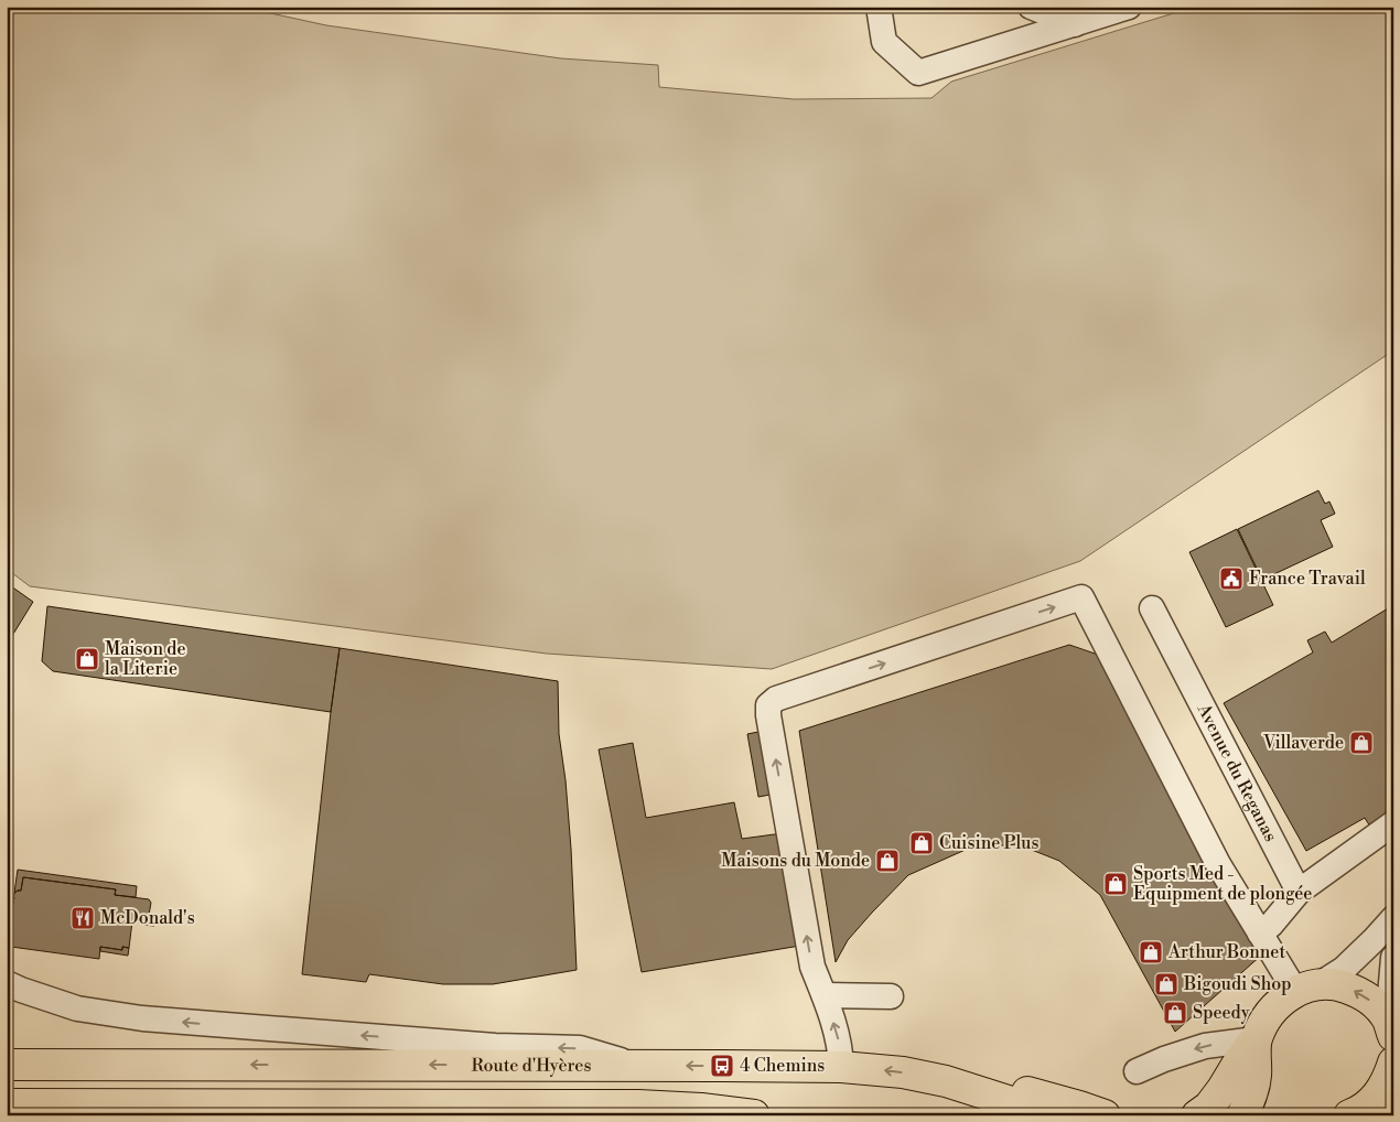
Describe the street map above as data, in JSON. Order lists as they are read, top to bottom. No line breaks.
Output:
{"streets":{"main road":["Route d'Hyères"],"street":["Avenue du Reganas"]},"places":{"public building":["France Travail"],"shop":["Maison de la Literie","Villaverde","Cuisine Plus","Maisons du Monde","Sports Med - Equipment de plongée","Arthur Bonnet","Bigoudi Shop","Speedy"],"restaurant":["McDonald's"],"bus stop":["4 Chemins"]}}
